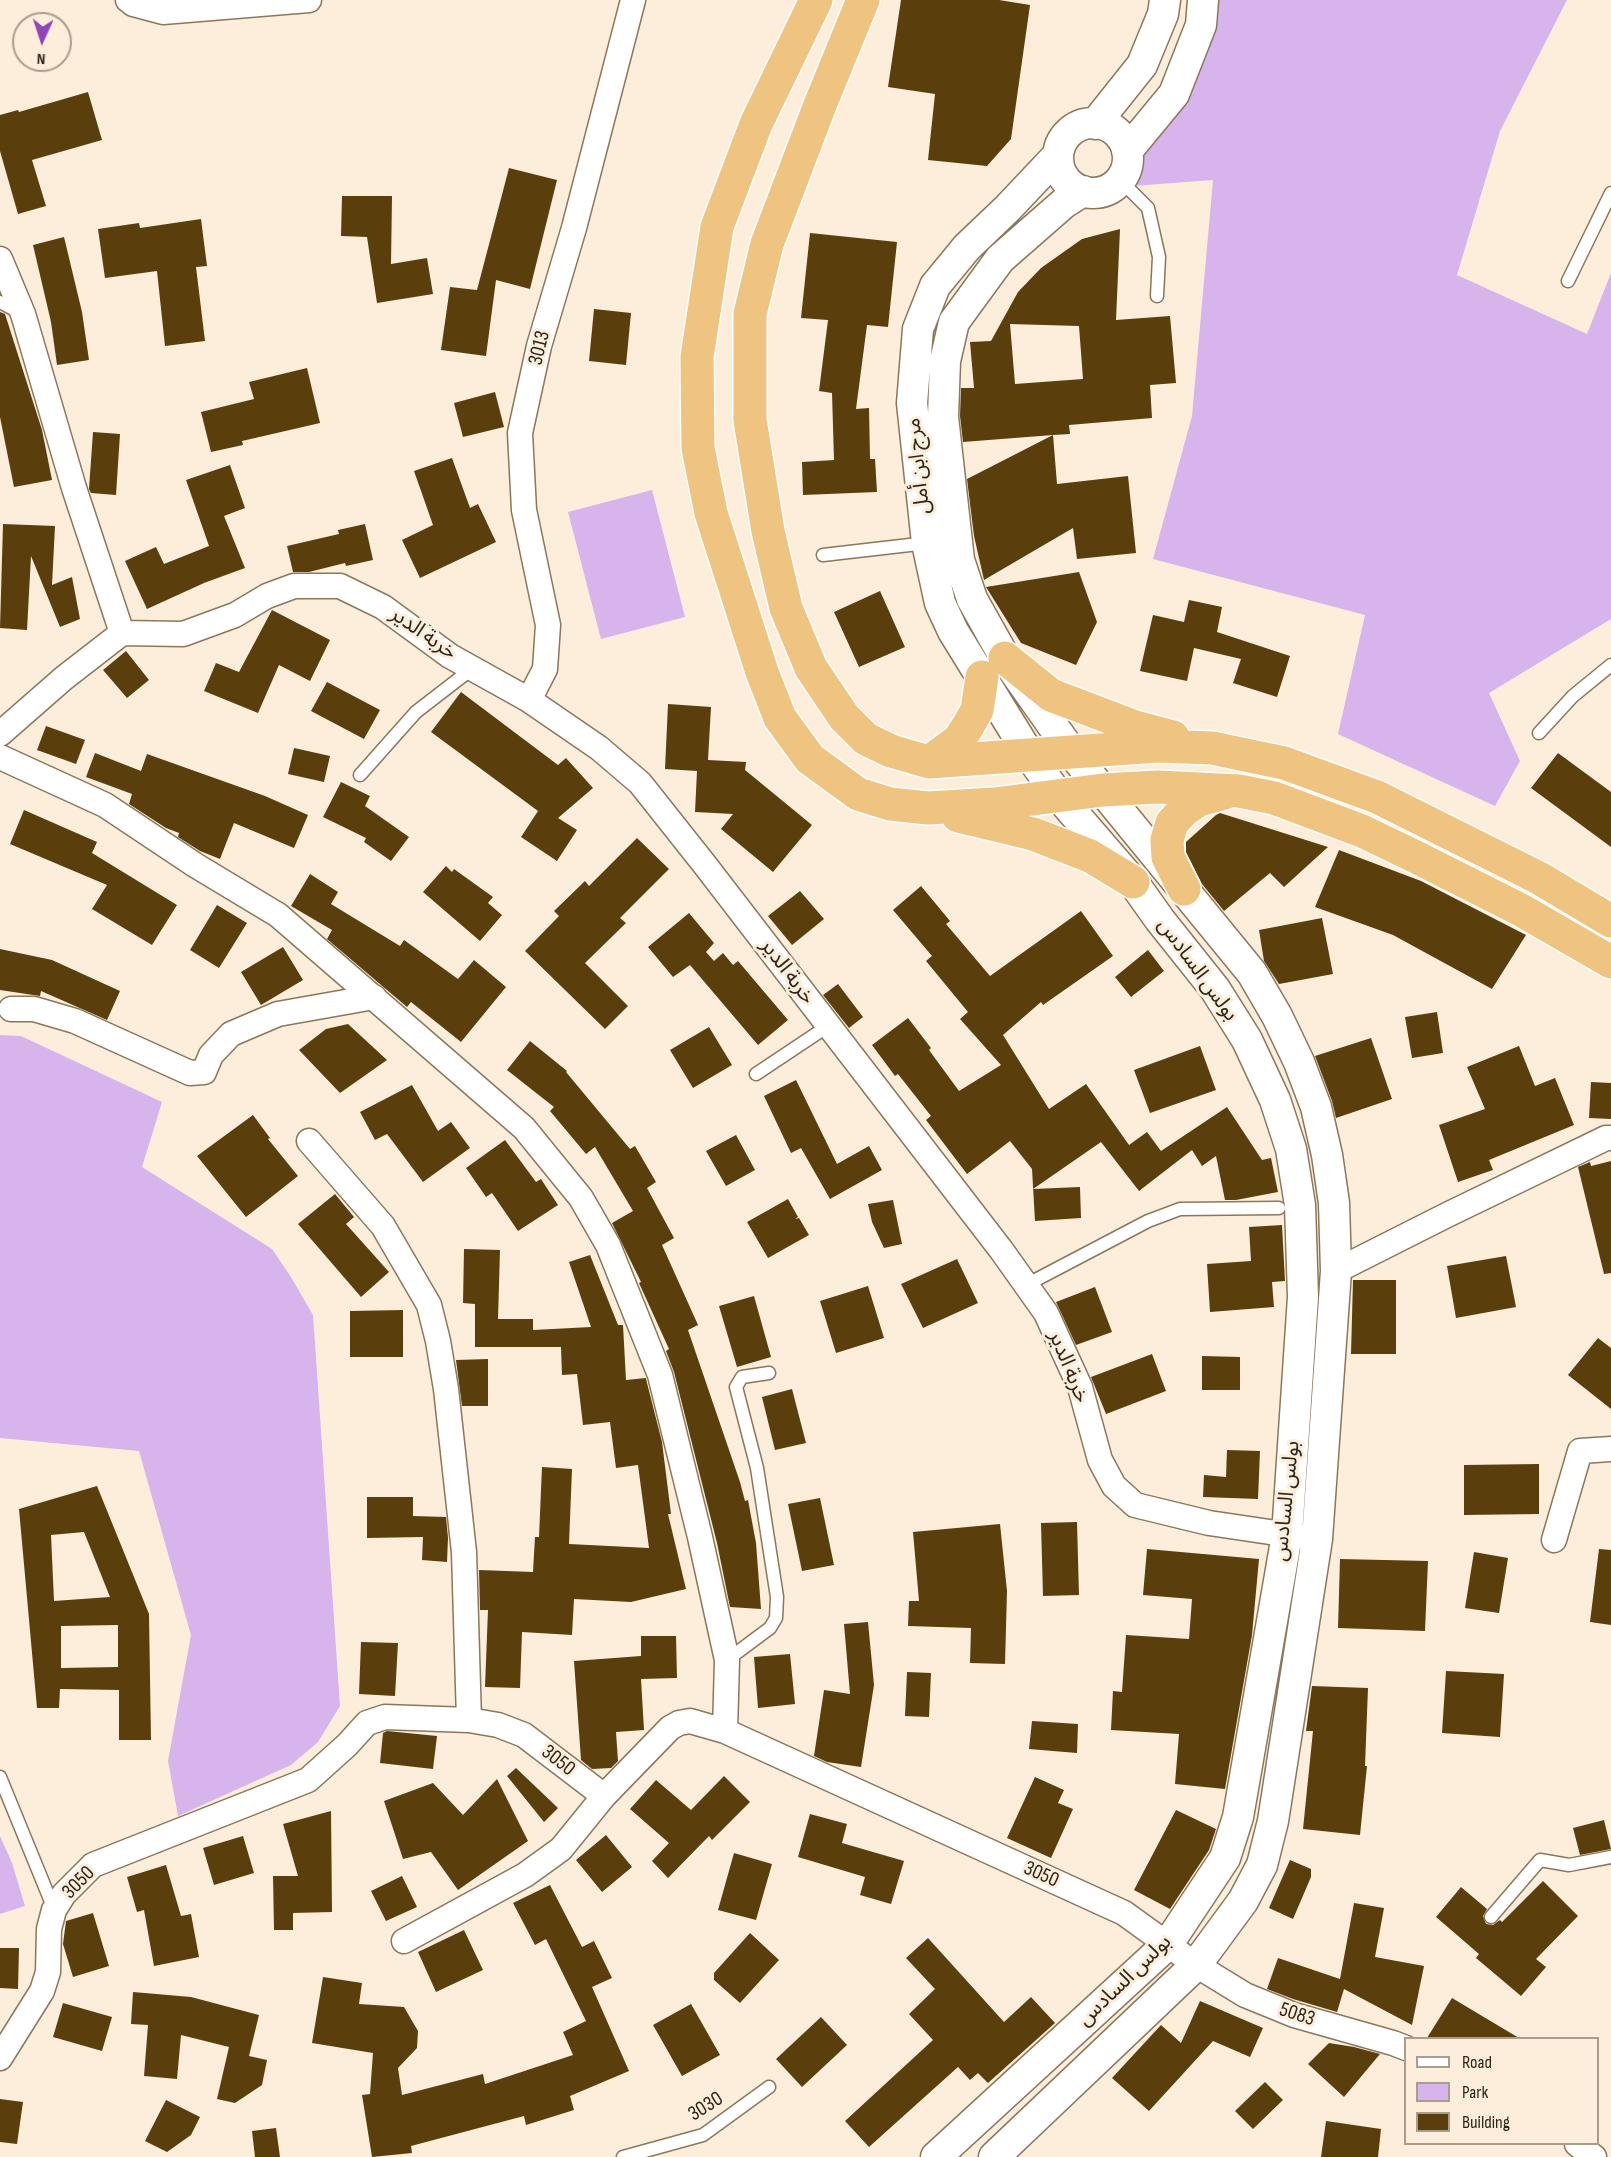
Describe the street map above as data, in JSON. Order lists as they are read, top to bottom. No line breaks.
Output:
{"streets":{"street":["3013","مرج ابن أمل","خربة الدير","بولس السادس","3050","5083"],"lane":["3030"]},"crossings":[["3013","خربة الدير"],["مرج ابن أمل","بولس السادس"],["خربة الدير","بولس السادس"],["بولس السادس","3050"],["بولس السادس","5083"],["3050","5083"]],"legend":["Road","Park","Building"],"north":"bottom"}
